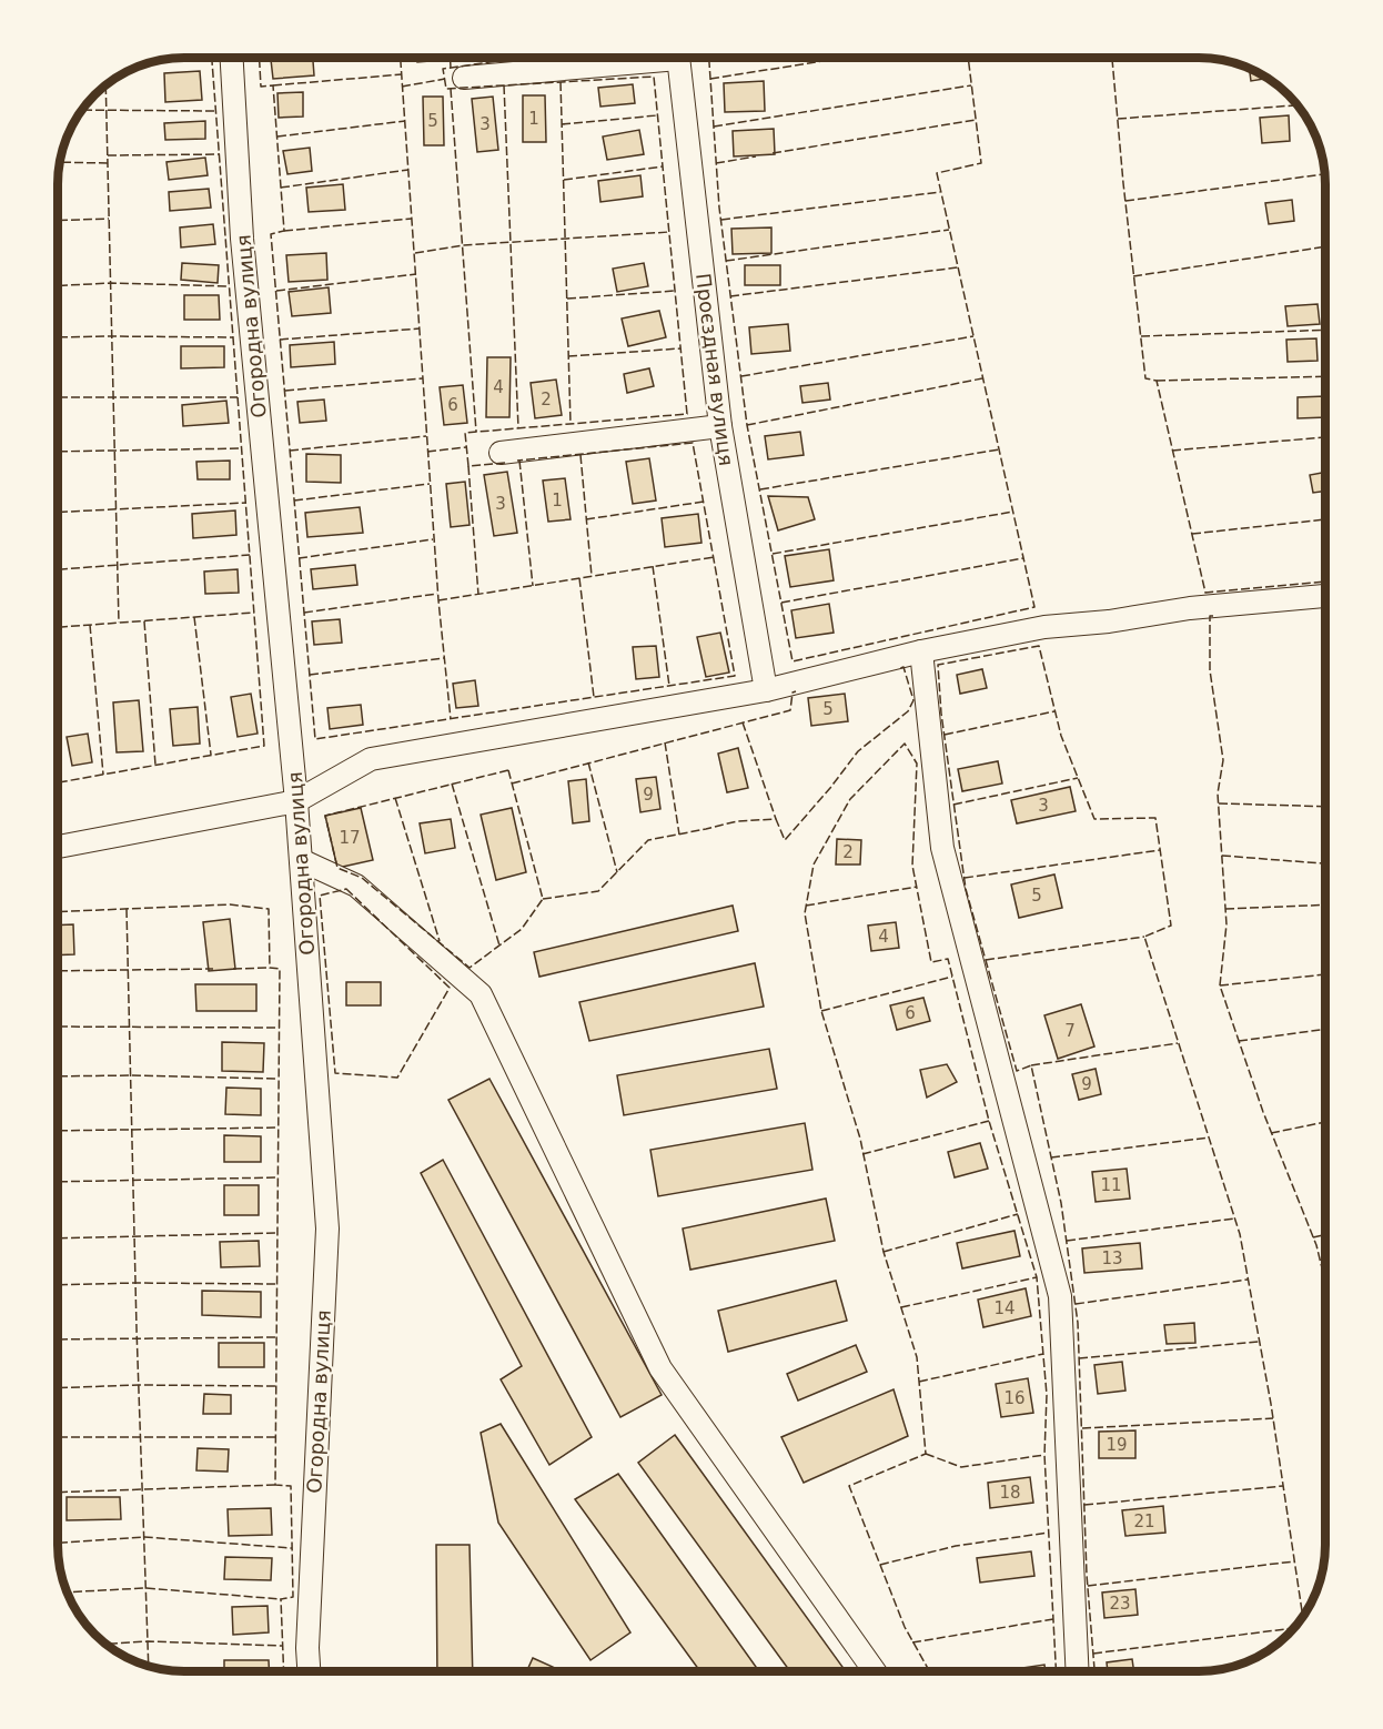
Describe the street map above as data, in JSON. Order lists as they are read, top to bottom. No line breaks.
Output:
{"streets":{"street":["Огородна вулиця","Проєздная вулиця"]},"house_numbers":["1","5","3","4","2","6","1","3","5","9","3","17","2","5","4","6","7","9","11","13","14","16","19","18","21","23"]}
